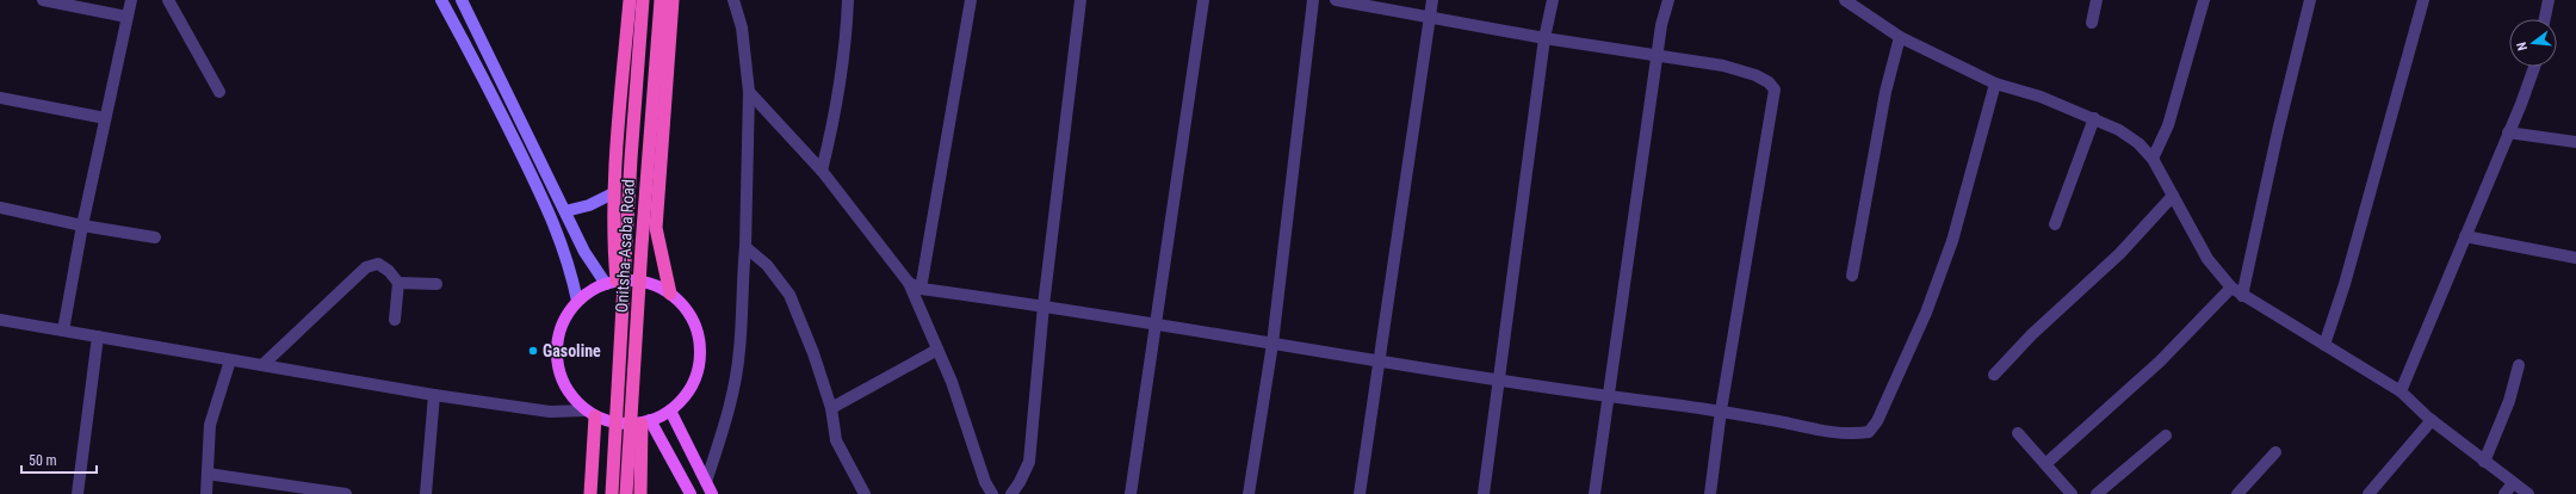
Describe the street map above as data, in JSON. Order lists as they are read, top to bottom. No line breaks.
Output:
{"streets":{"highway":["Onitsha-Asaba Road"]},"places":["Gasoline"],"scale_bar":"50 m","north":"left"}
